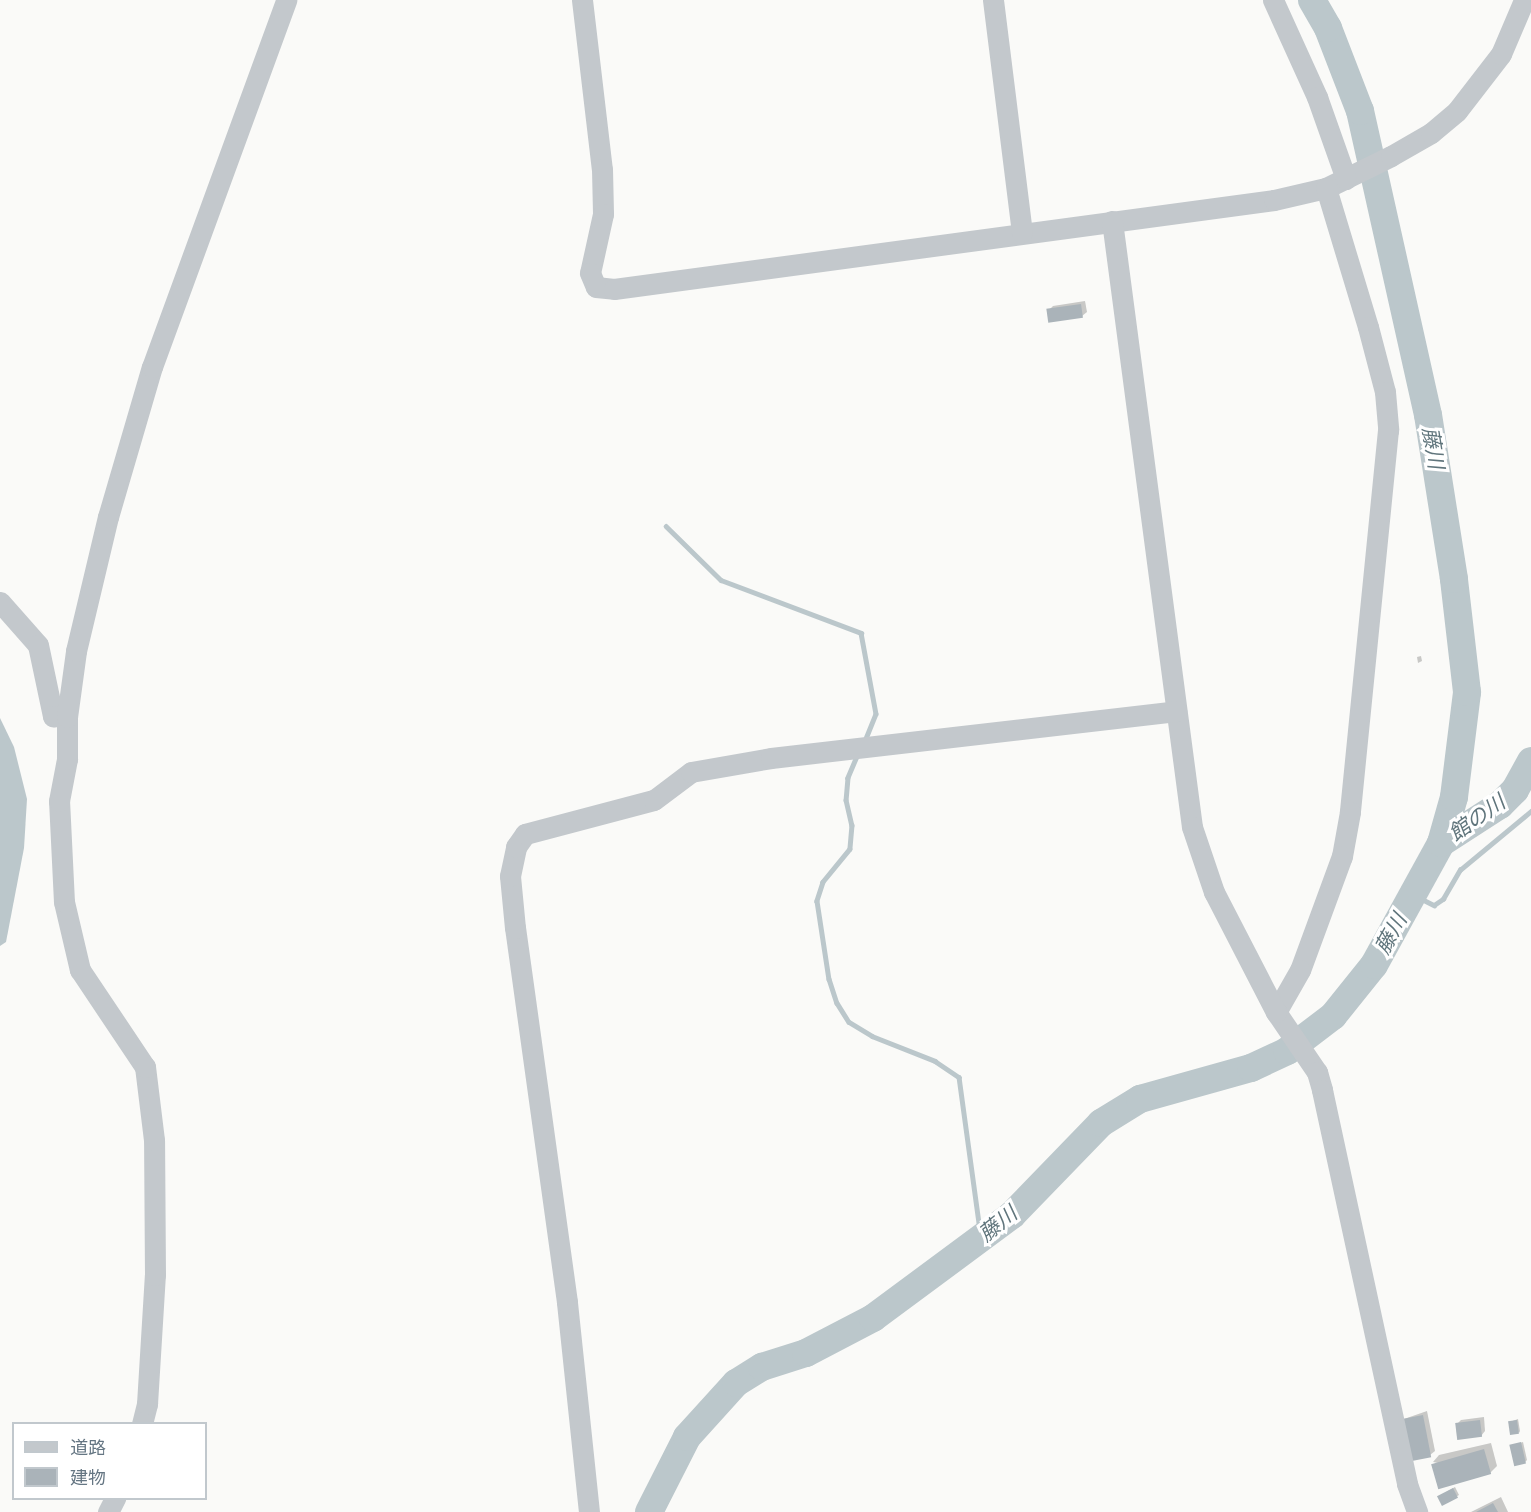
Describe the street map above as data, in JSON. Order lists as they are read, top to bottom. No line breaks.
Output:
{"water":["藤川","館の川"],"legend":["道路","建物"]}
